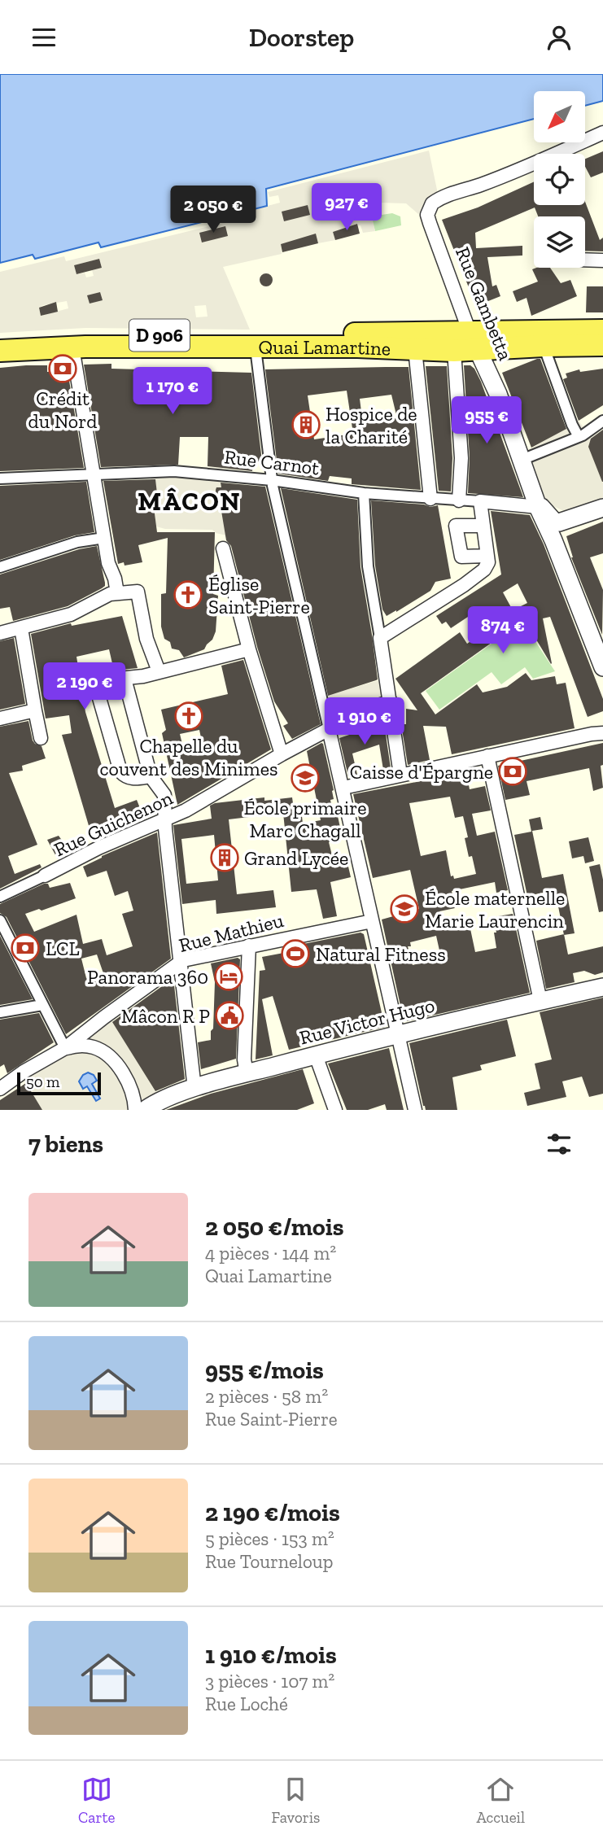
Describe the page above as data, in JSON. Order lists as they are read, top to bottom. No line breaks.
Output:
{"streets":{"main road":["D 906","Quai Lamartine"],"street":["Rue Gambetta","Rue Carnot","Rue Guichenon","Rue Mathieu","Rue Victor Hugo"]},"crossings":[["Rue Gambetta","D 906"],["Rue Gambetta","Quai Lamartine"],["Rue Gambetta","Rue Carnot"],["D 906","Quai Lamartine"]],"districts":["MÂCON"],"places":{"bank":["Crédit du Nord","Caisse d'Épargne","LCL"],"building":["Hospice de la Charité","Grand Lycée"],"church":["Église Saint-Pierre","Chapelle du couvent des Minimes"],"school or university":["École primaire Marc Chagall","École maternelle Marie Laurencin"],"sports":["Natural Fitness"],"hotel":["Panorama 360"],"public building":["Mâcon R P"]},"scale_bar":"50 m","north":"bottom left","page":{"header":"Doorstep","price":["927 €","2 050 €","1 170 €","955 €","874 €","2 190 €","1 910 €"],"scale":"50 m","heading":"7 biens","list":[{"name":"2 050 €/mois","note":"4 pièces · 144 m² · Quai Lamartine"},{"name":"955 €/mois","note":"2 pièces · 58 m² · Rue Saint-Pierre"},{"name":"2 190 €/mois","note":"5 pièces · 153 m² · Rue Tourneloup"},{"name":"1 910 €/mois","note":"3 pièces · 107 m² · Rue Loché"}],"tabs":["Carte","Favoris","Accueil"]}}
